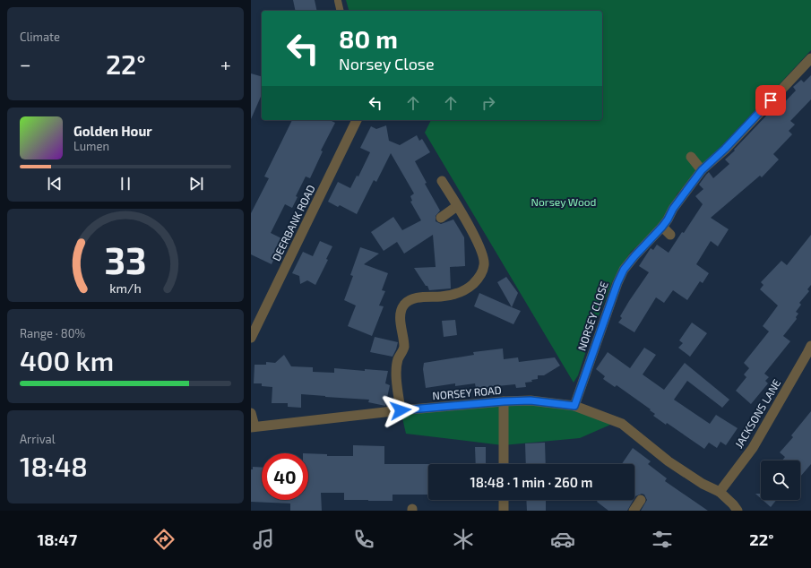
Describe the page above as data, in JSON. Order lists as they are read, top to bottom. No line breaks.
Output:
{"streets":{"street":["DEERBANK ROAD","NORSEY CLOSE","NORSEY ROAD","JACKSONS LANE"]},"crossings":[["NORSEY CLOSE","NORSEY ROAD"],["NORSEY ROAD","JACKSONS LANE"]],"parks":["Norsey Wood"],"page":{"tile":["Climate",["Range · 80%","400 km"],["Arrival","18:48"]],"turn":["80 m","Norsey Close"],"heat":["−","22°","+"],"song":["Golden Hour","Lumen"],"limit":"40","trip":"18:48 · 1 min · 260 m","tabs":["18:47","22°"],"gauge":["33","km/h"]}}
